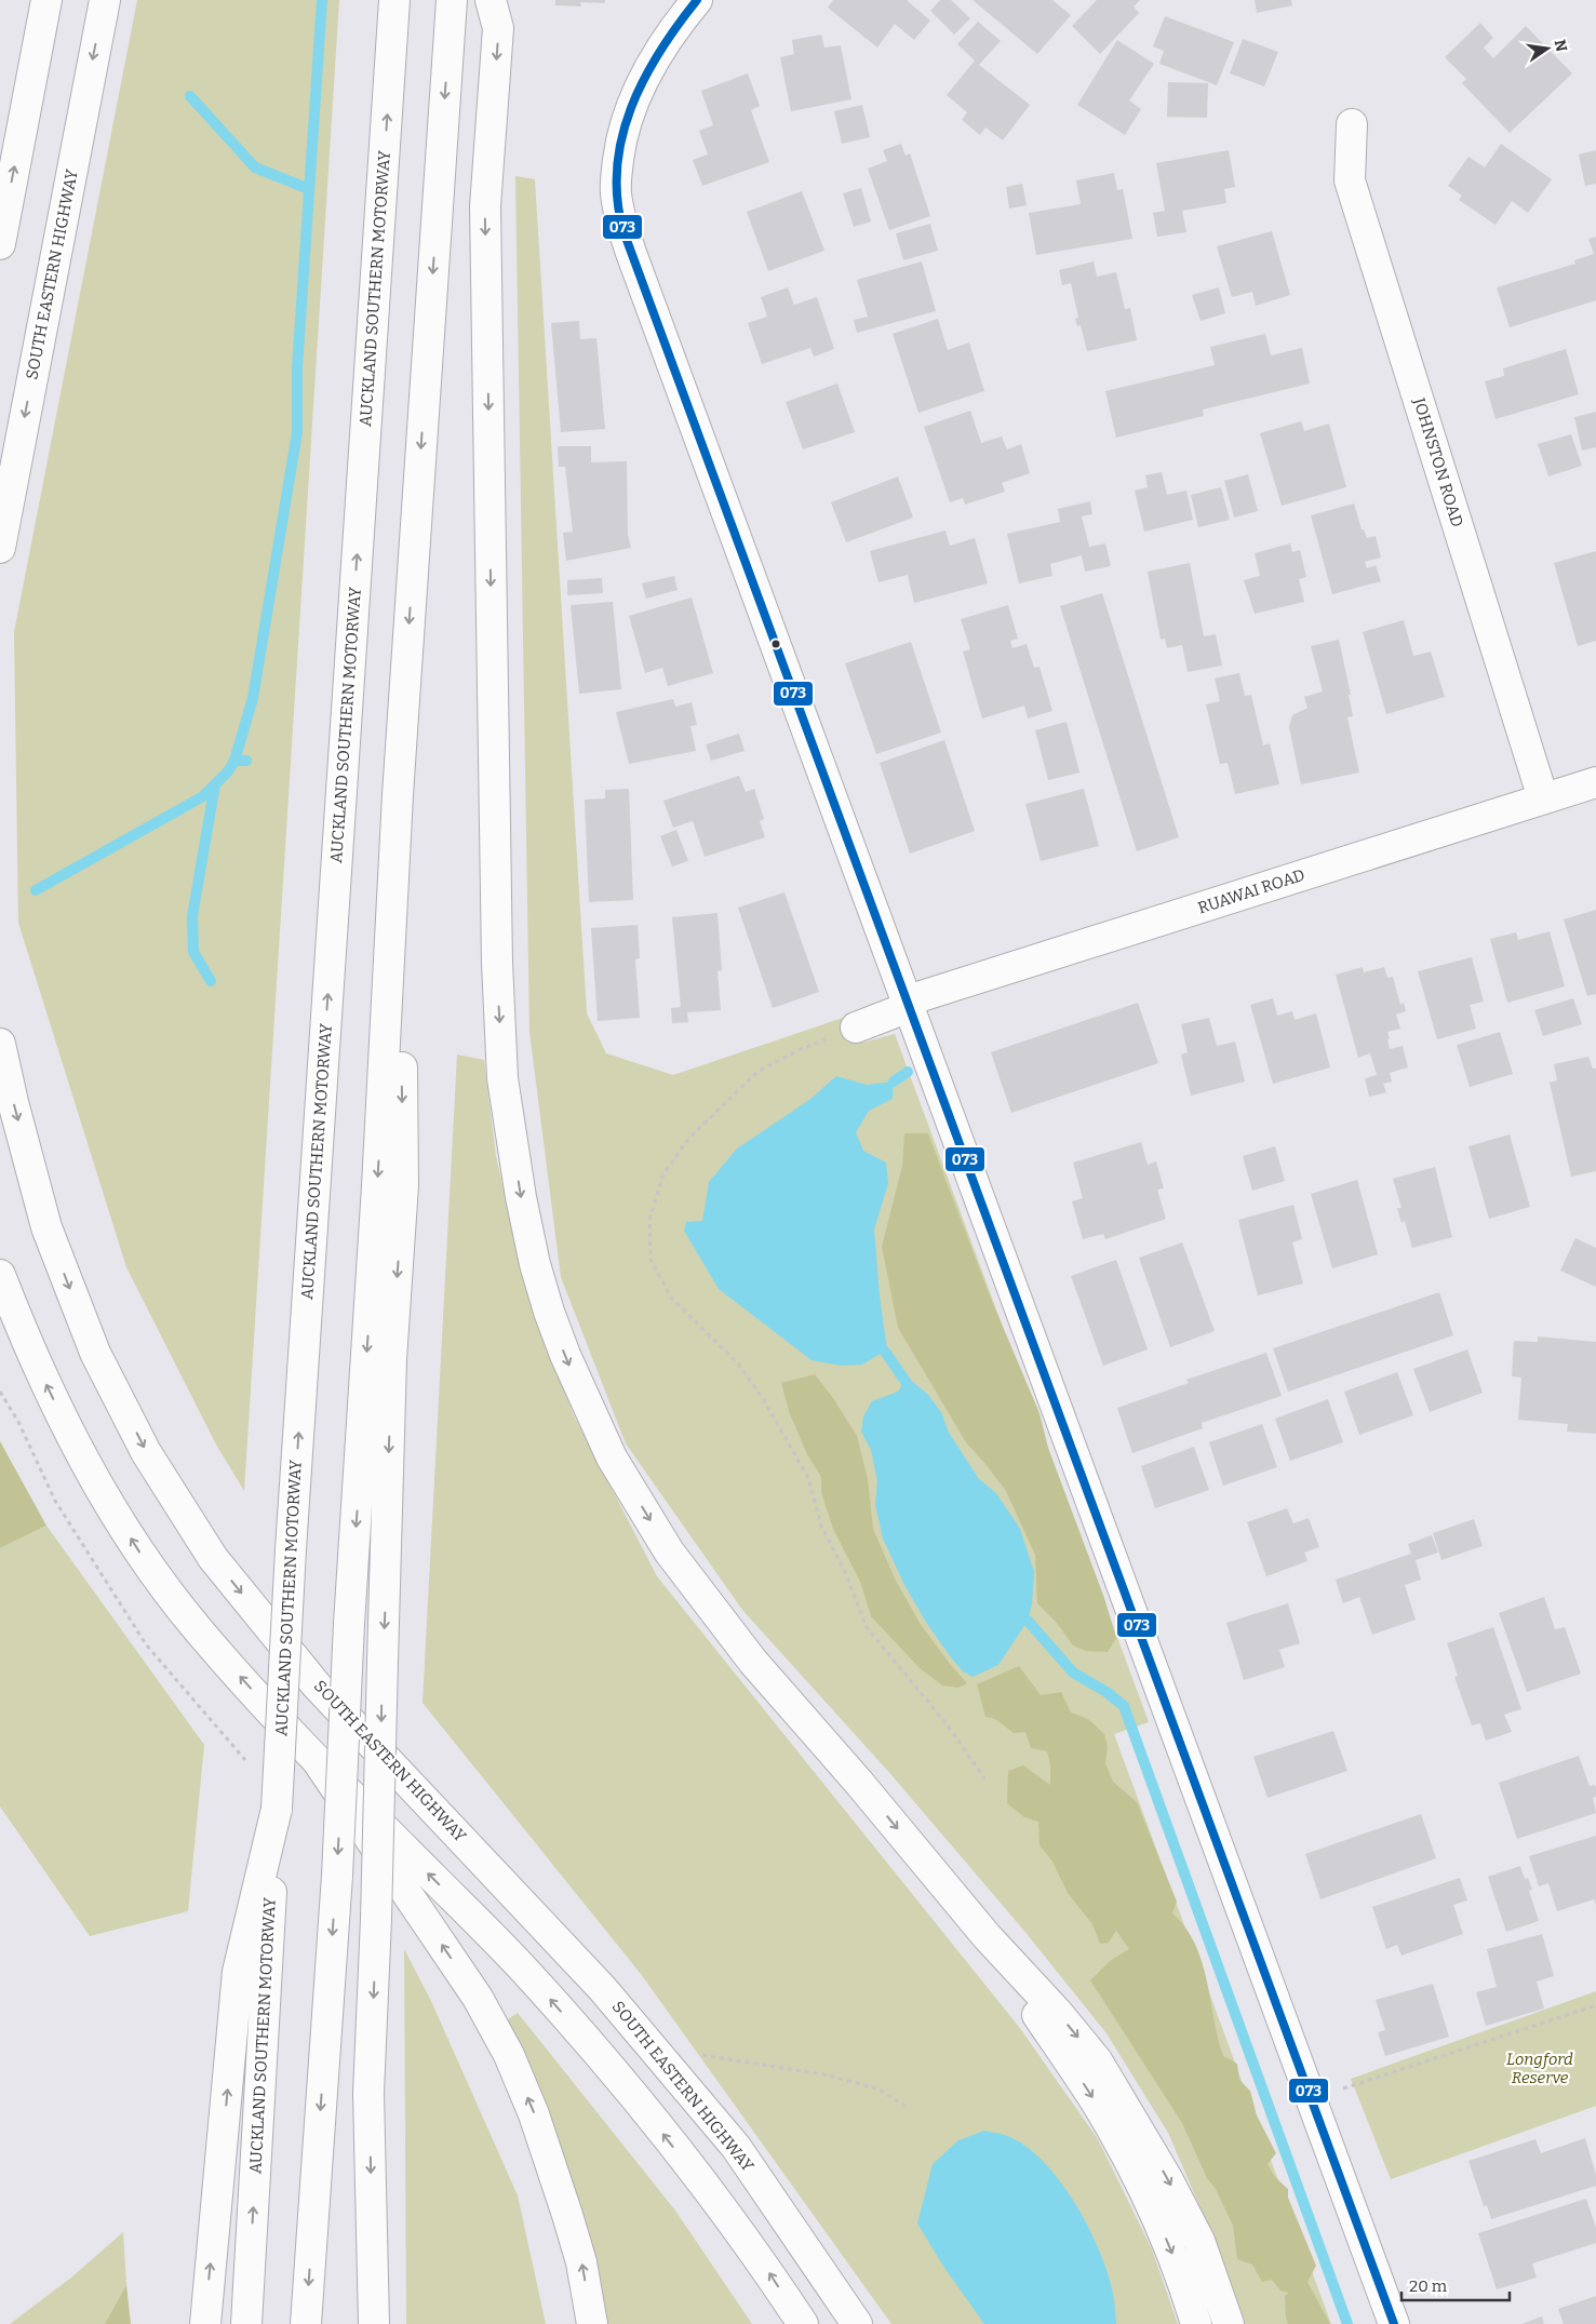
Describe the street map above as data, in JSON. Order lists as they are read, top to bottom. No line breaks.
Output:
{"streets":{"main road":["SOUTH EASTERN HIGHWAY","AUCKLAND SOUTHERN MOTORWAY","JOHNSTON ROAD","RUAWAI ROAD"]},"crossings":[["JOHNSTON ROAD","RUAWAI ROAD"]],"parks":["Longford Reserve"],"lines":["transit line 073"],"scale_bar":"20 m","north":"right"}
